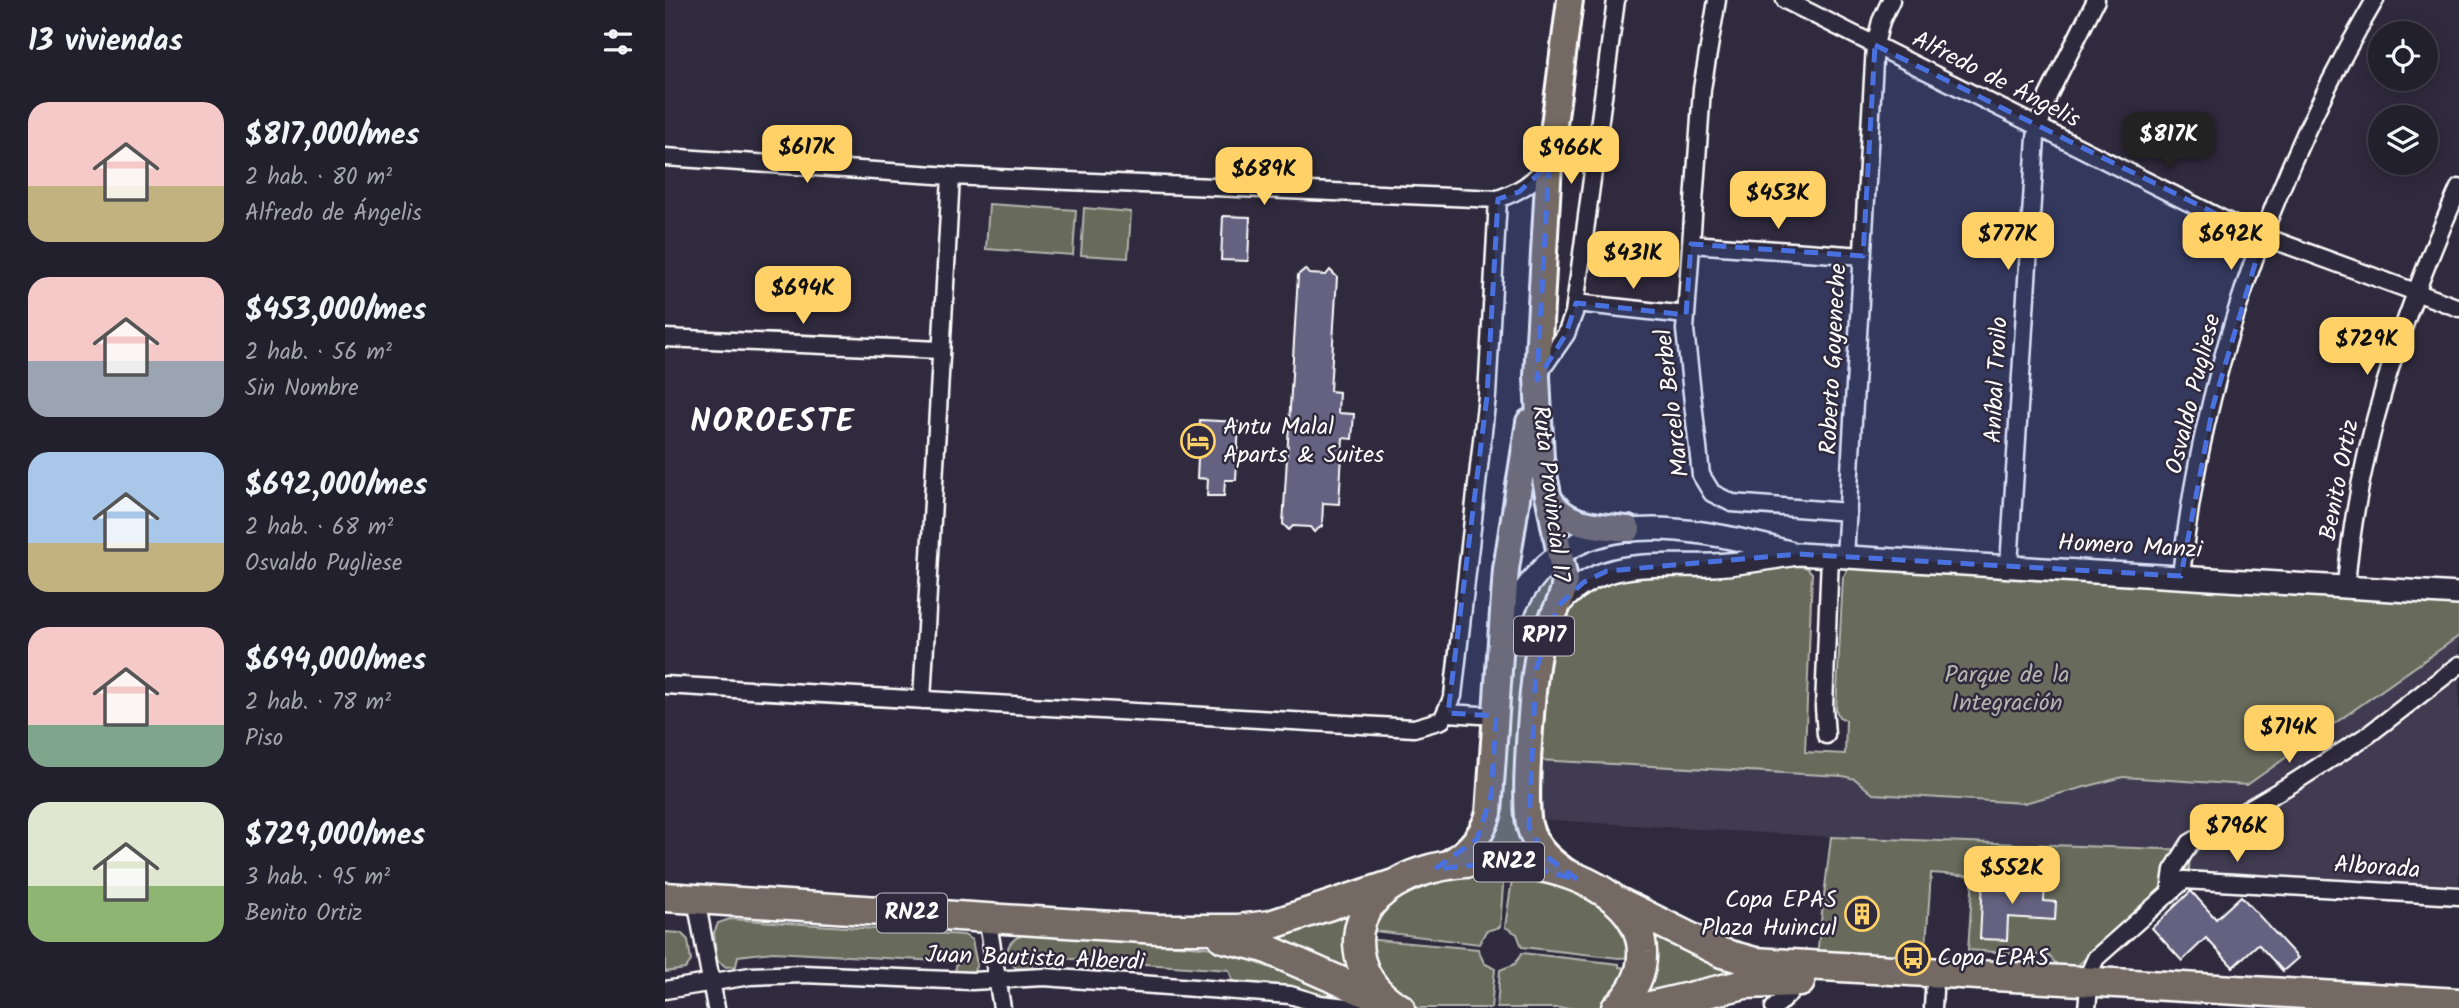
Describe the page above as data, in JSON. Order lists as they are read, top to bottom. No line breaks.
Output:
{"streets":{"highway":["RN22"],"main road":["Ruta Provincial 17","Homero Manzi","RP17"],"street":["Alfredo de Ángelis","Roberto Goyeneche","Aníbal Troilo","Osvaldo Pugliese","Marcelo Berbel","Benito Ortiz","Alborada","Juan Bautista Alberdi"]},"crossings":[["Alfredo de Ángelis","Roberto Goyeneche"],["Alfredo de Ángelis","Aníbal Troilo"],["Alfredo de Ángelis","Osvaldo Pugliese"],["Alfredo de Ángelis","Benito Ortiz"],["Roberto Goyeneche","Marcelo Berbel"],["Roberto Goyeneche","Homero Manzi"],["Aníbal Troilo","Homero Manzi"],["Osvaldo Pugliese","Homero Manzi"],["Benito Ortiz","Homero Manzi"],["Ruta Provincial 17","Homero Manzi"],["Ruta Provincial 17","RN22"],["RN22","Alborada"]],"districts":["NOROESTE"],"parks":["Parque de la Integración"],"places":{"hotel":["Antu Malal Aparts & Suites"],"building":["Copa EPAS Plaza Huincul"],"bus stop":["Copa EPAS"]},"page":{"heading":"13 viviendas","list":[{"name":"$817,000/mes","note":"2 hab. · 80 m² · Alfredo de Ángelis"},{"name":"$453,000/mes","note":"2 hab. · 56 m² · Sin Nombre"},{"name":"$692,000/mes","note":"2 hab. · 68 m² · Osvaldo Pugliese"},{"name":"$694,000/mes","note":"2 hab. · 78 m² · Piso"},{"name":"$729,000/mes","note":"3 hab. · 95 m² · Benito Ortiz"}],"price":["$817K","$617K","$966K","$689K","$453K","$777K","$692K","$431K","$694K","$729K","$714K","$796K","$552K"]}}
